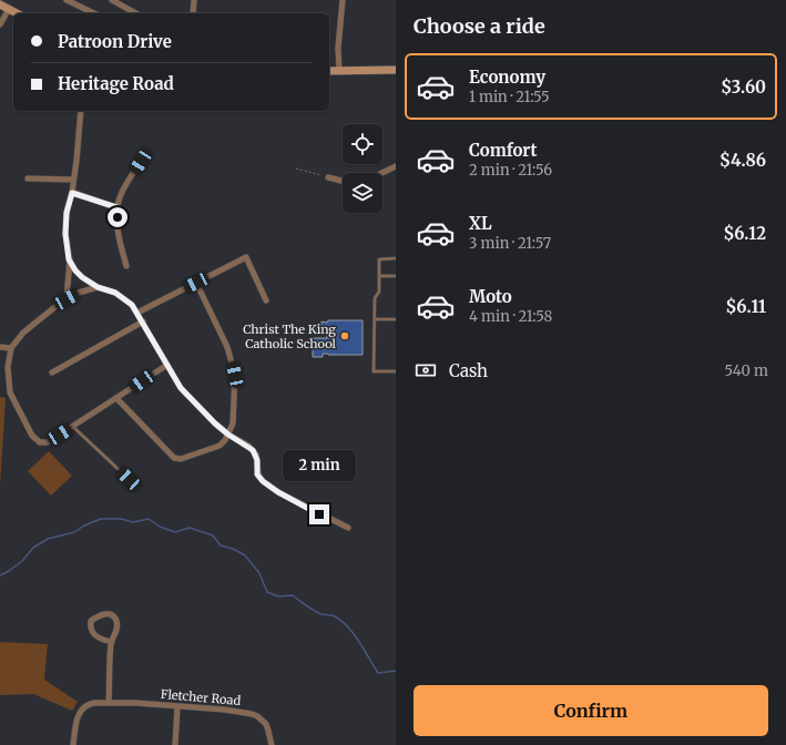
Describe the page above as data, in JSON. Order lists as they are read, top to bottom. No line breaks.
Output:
{"streets":{"street":["Fletcher Road"]},"places":["Christ The King Catholic School"],"page":{"heading":"Choose a ride","banner":["Patroon Drive","Heritage Road"],"list":[{"name":"Economy","note":"1 min · 21:55","value":"$3.60"},{"name":"Comfort","note":"2 min · 21:56","value":"$4.86"},{"name":"XL","note":"3 min · 21:57","value":"$6.12"},{"name":"Moto","note":"4 min · 21:58","value":"$6.11"}],"pay":["Cash","540 m"],"bubble":"2 min","buttons":"Confirm"}}
